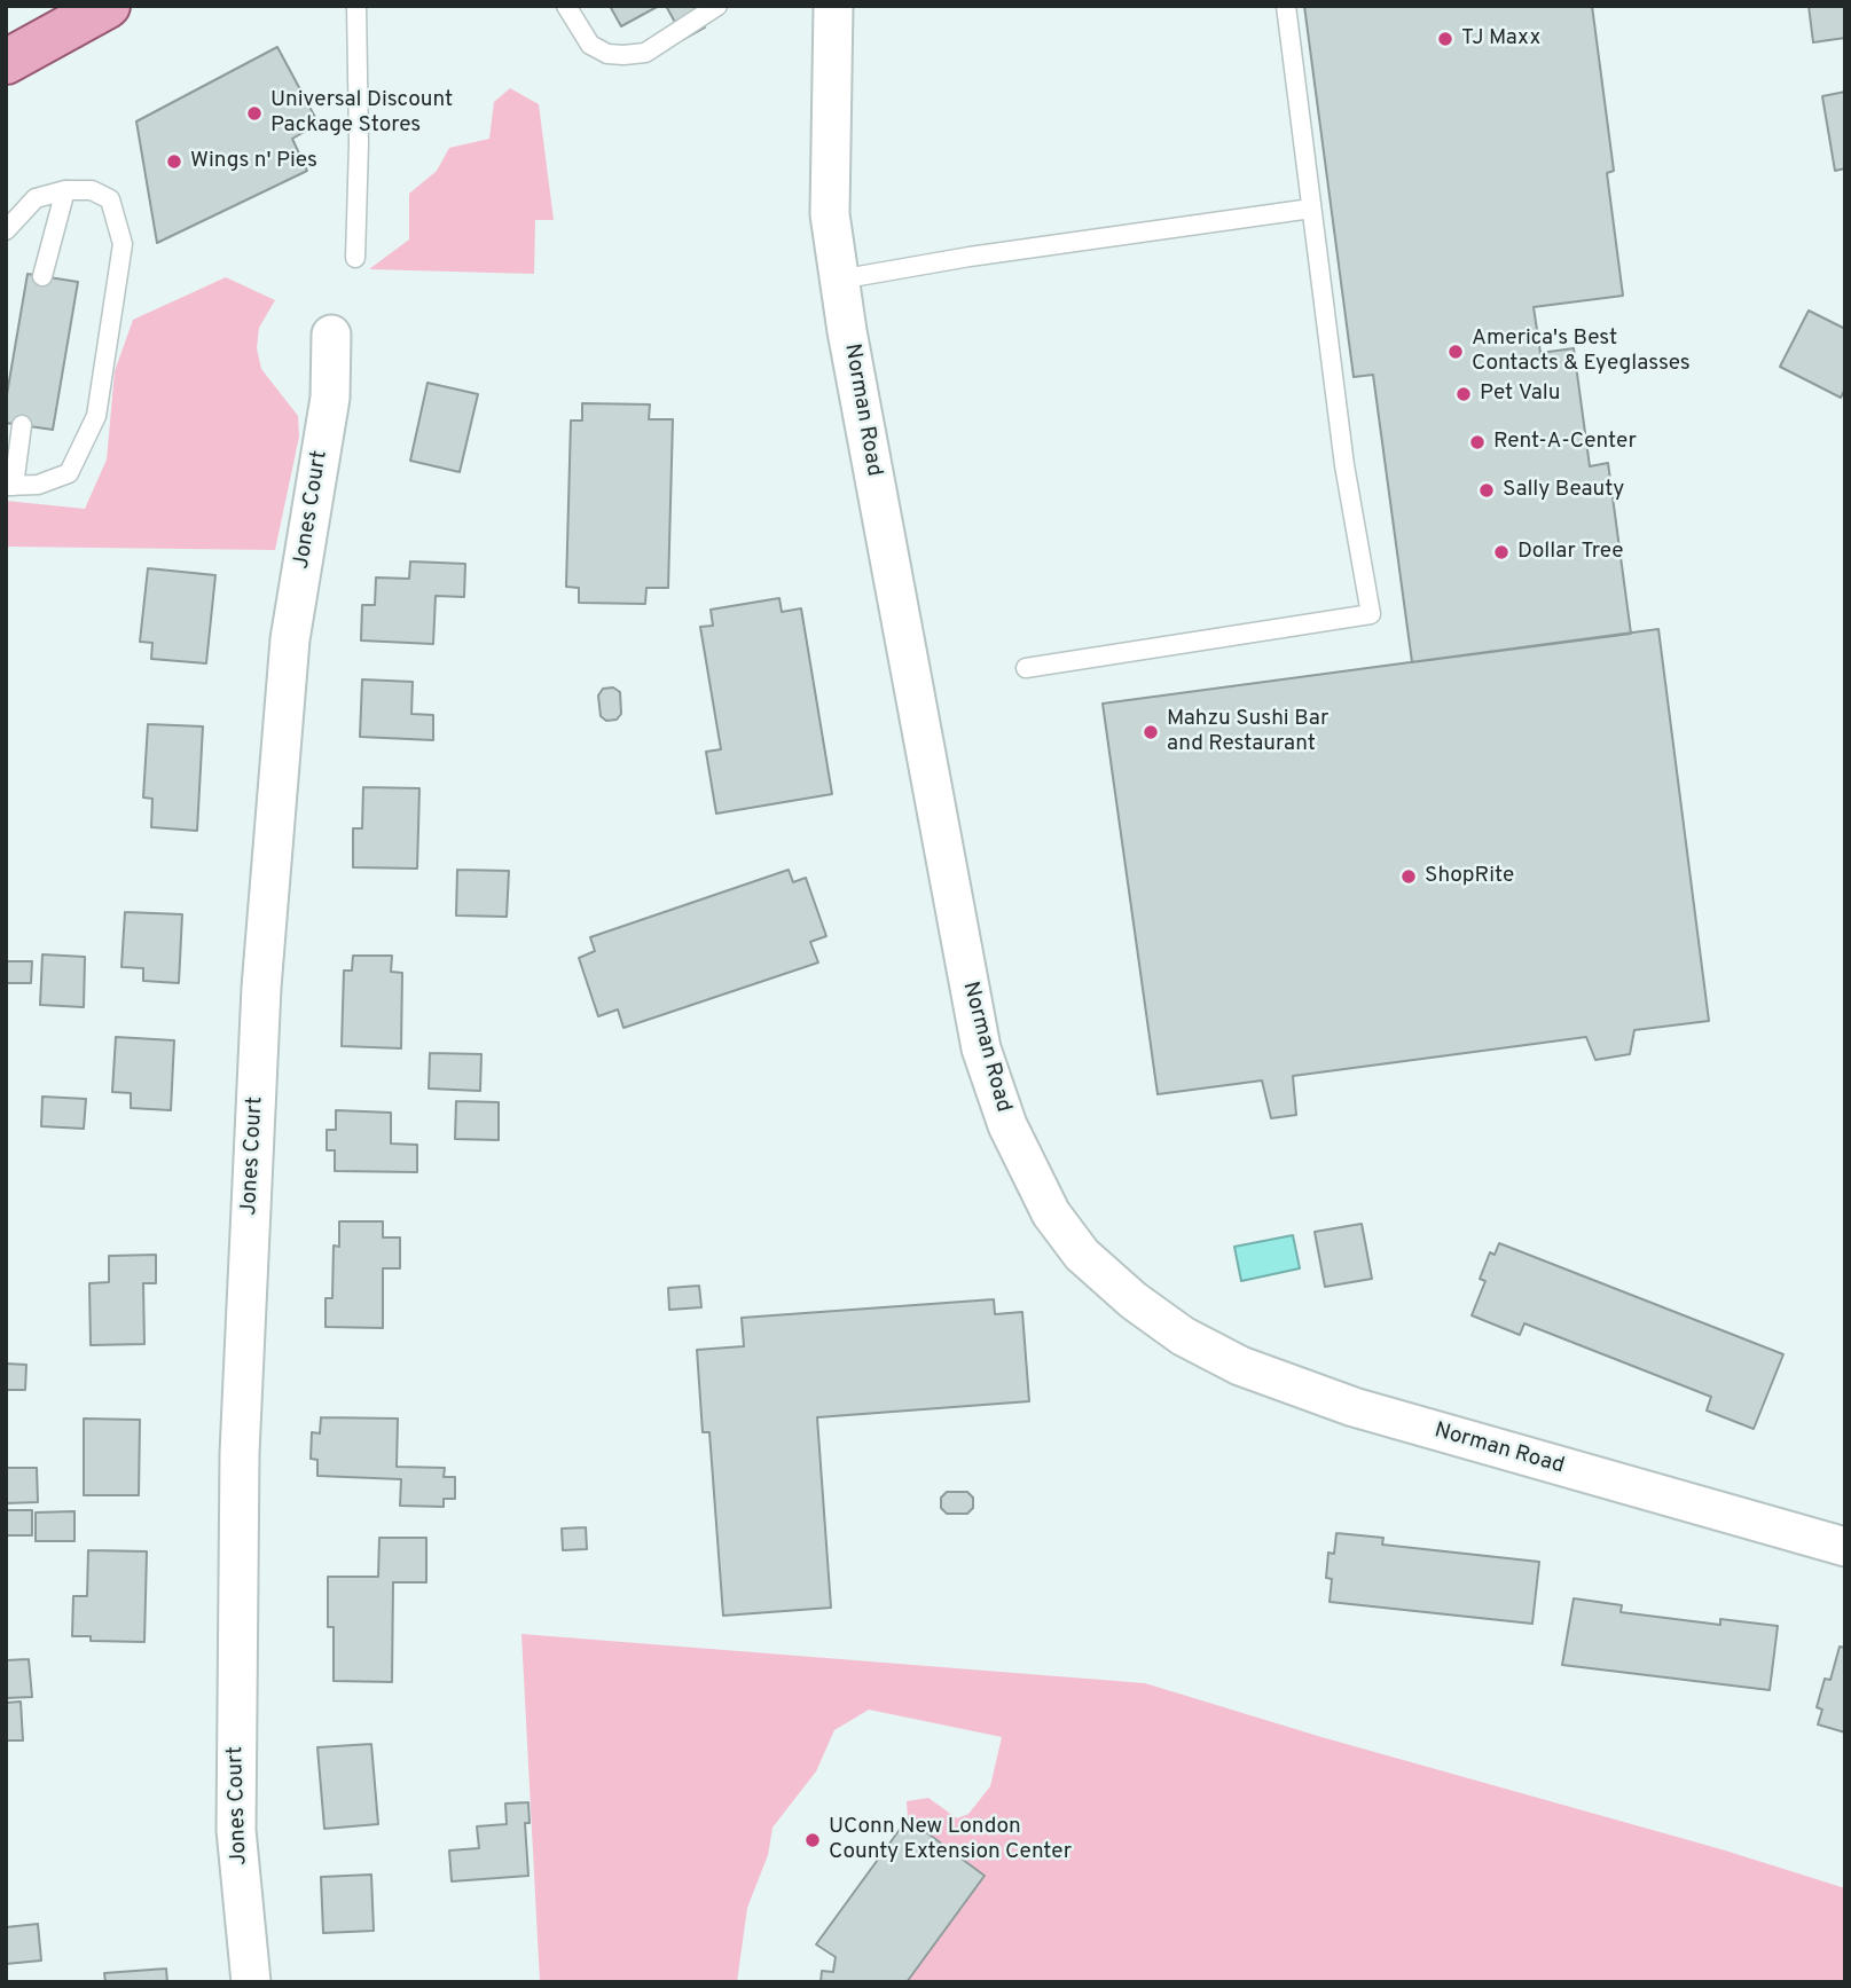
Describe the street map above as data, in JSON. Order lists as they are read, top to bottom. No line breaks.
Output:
{"streets":{"street":["Norman Road","Jones Court"]},"places":["TJ Maxx","Universal Discount Package Stores","Wings n' Pies","America's Best Contacts & Eyeglasses","Pet Valu","Rent-A-Center","Sally Beauty","Dollar Tree","Mahzu Sushi Bar and Restaurant","ShopRite","UConn New London County Extension Center"]}
